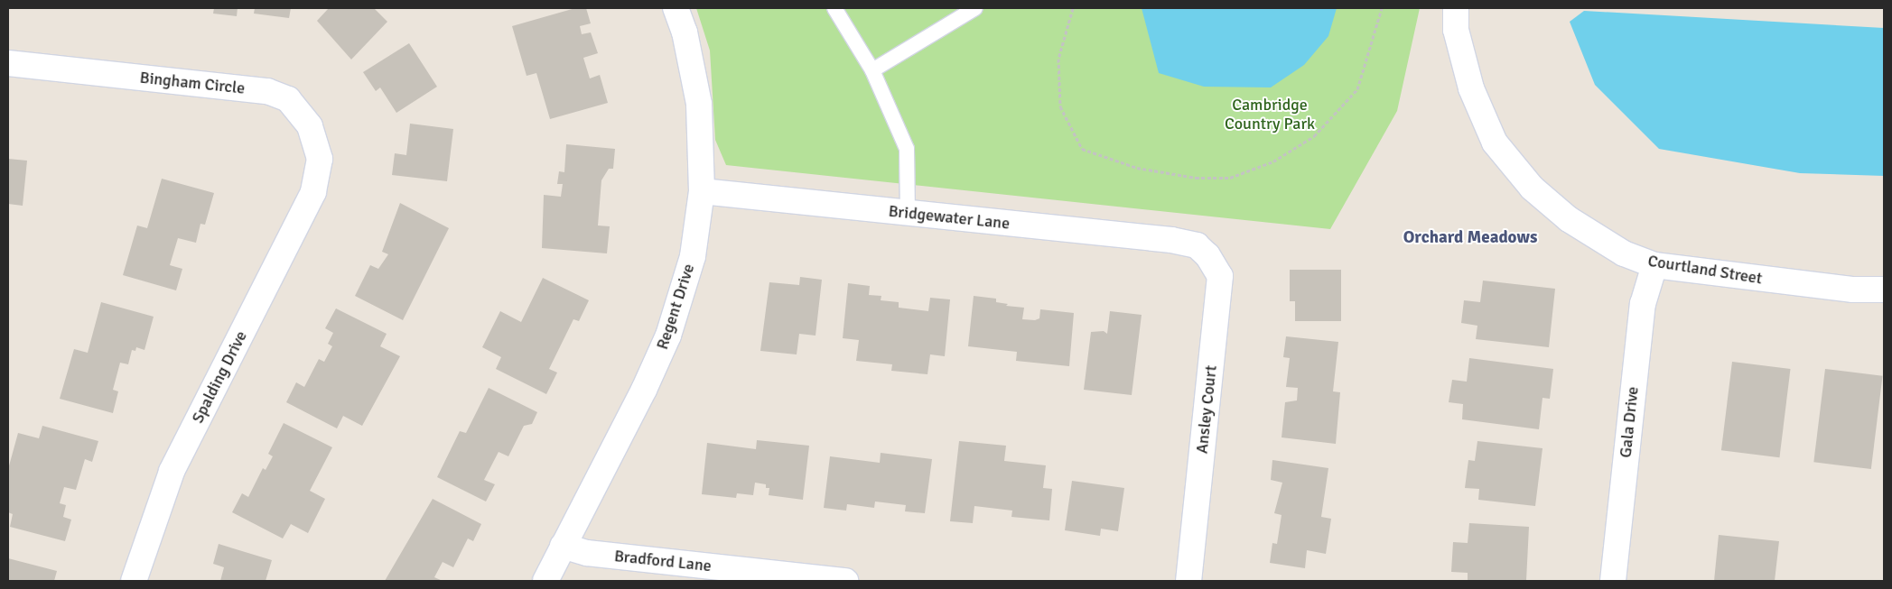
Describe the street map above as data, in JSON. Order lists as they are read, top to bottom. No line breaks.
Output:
{"streets":{"street":["Bingham Circle","Bridgewater Lane","Courtland Street","Regent Drive","Spalding Drive","Ansley Court","Gala Drive","Bradford Lane"]},"crossings":[["Bingham Circle","Spalding Drive"],["Bridgewater Lane","Regent Drive"],["Bridgewater Lane","Ansley Court"],["Courtland Street","Gala Drive"],["Regent Drive","Bradford Lane"]],"districts":["Orchard Meadows"],"parks":["Cambridge Country Park"]}
